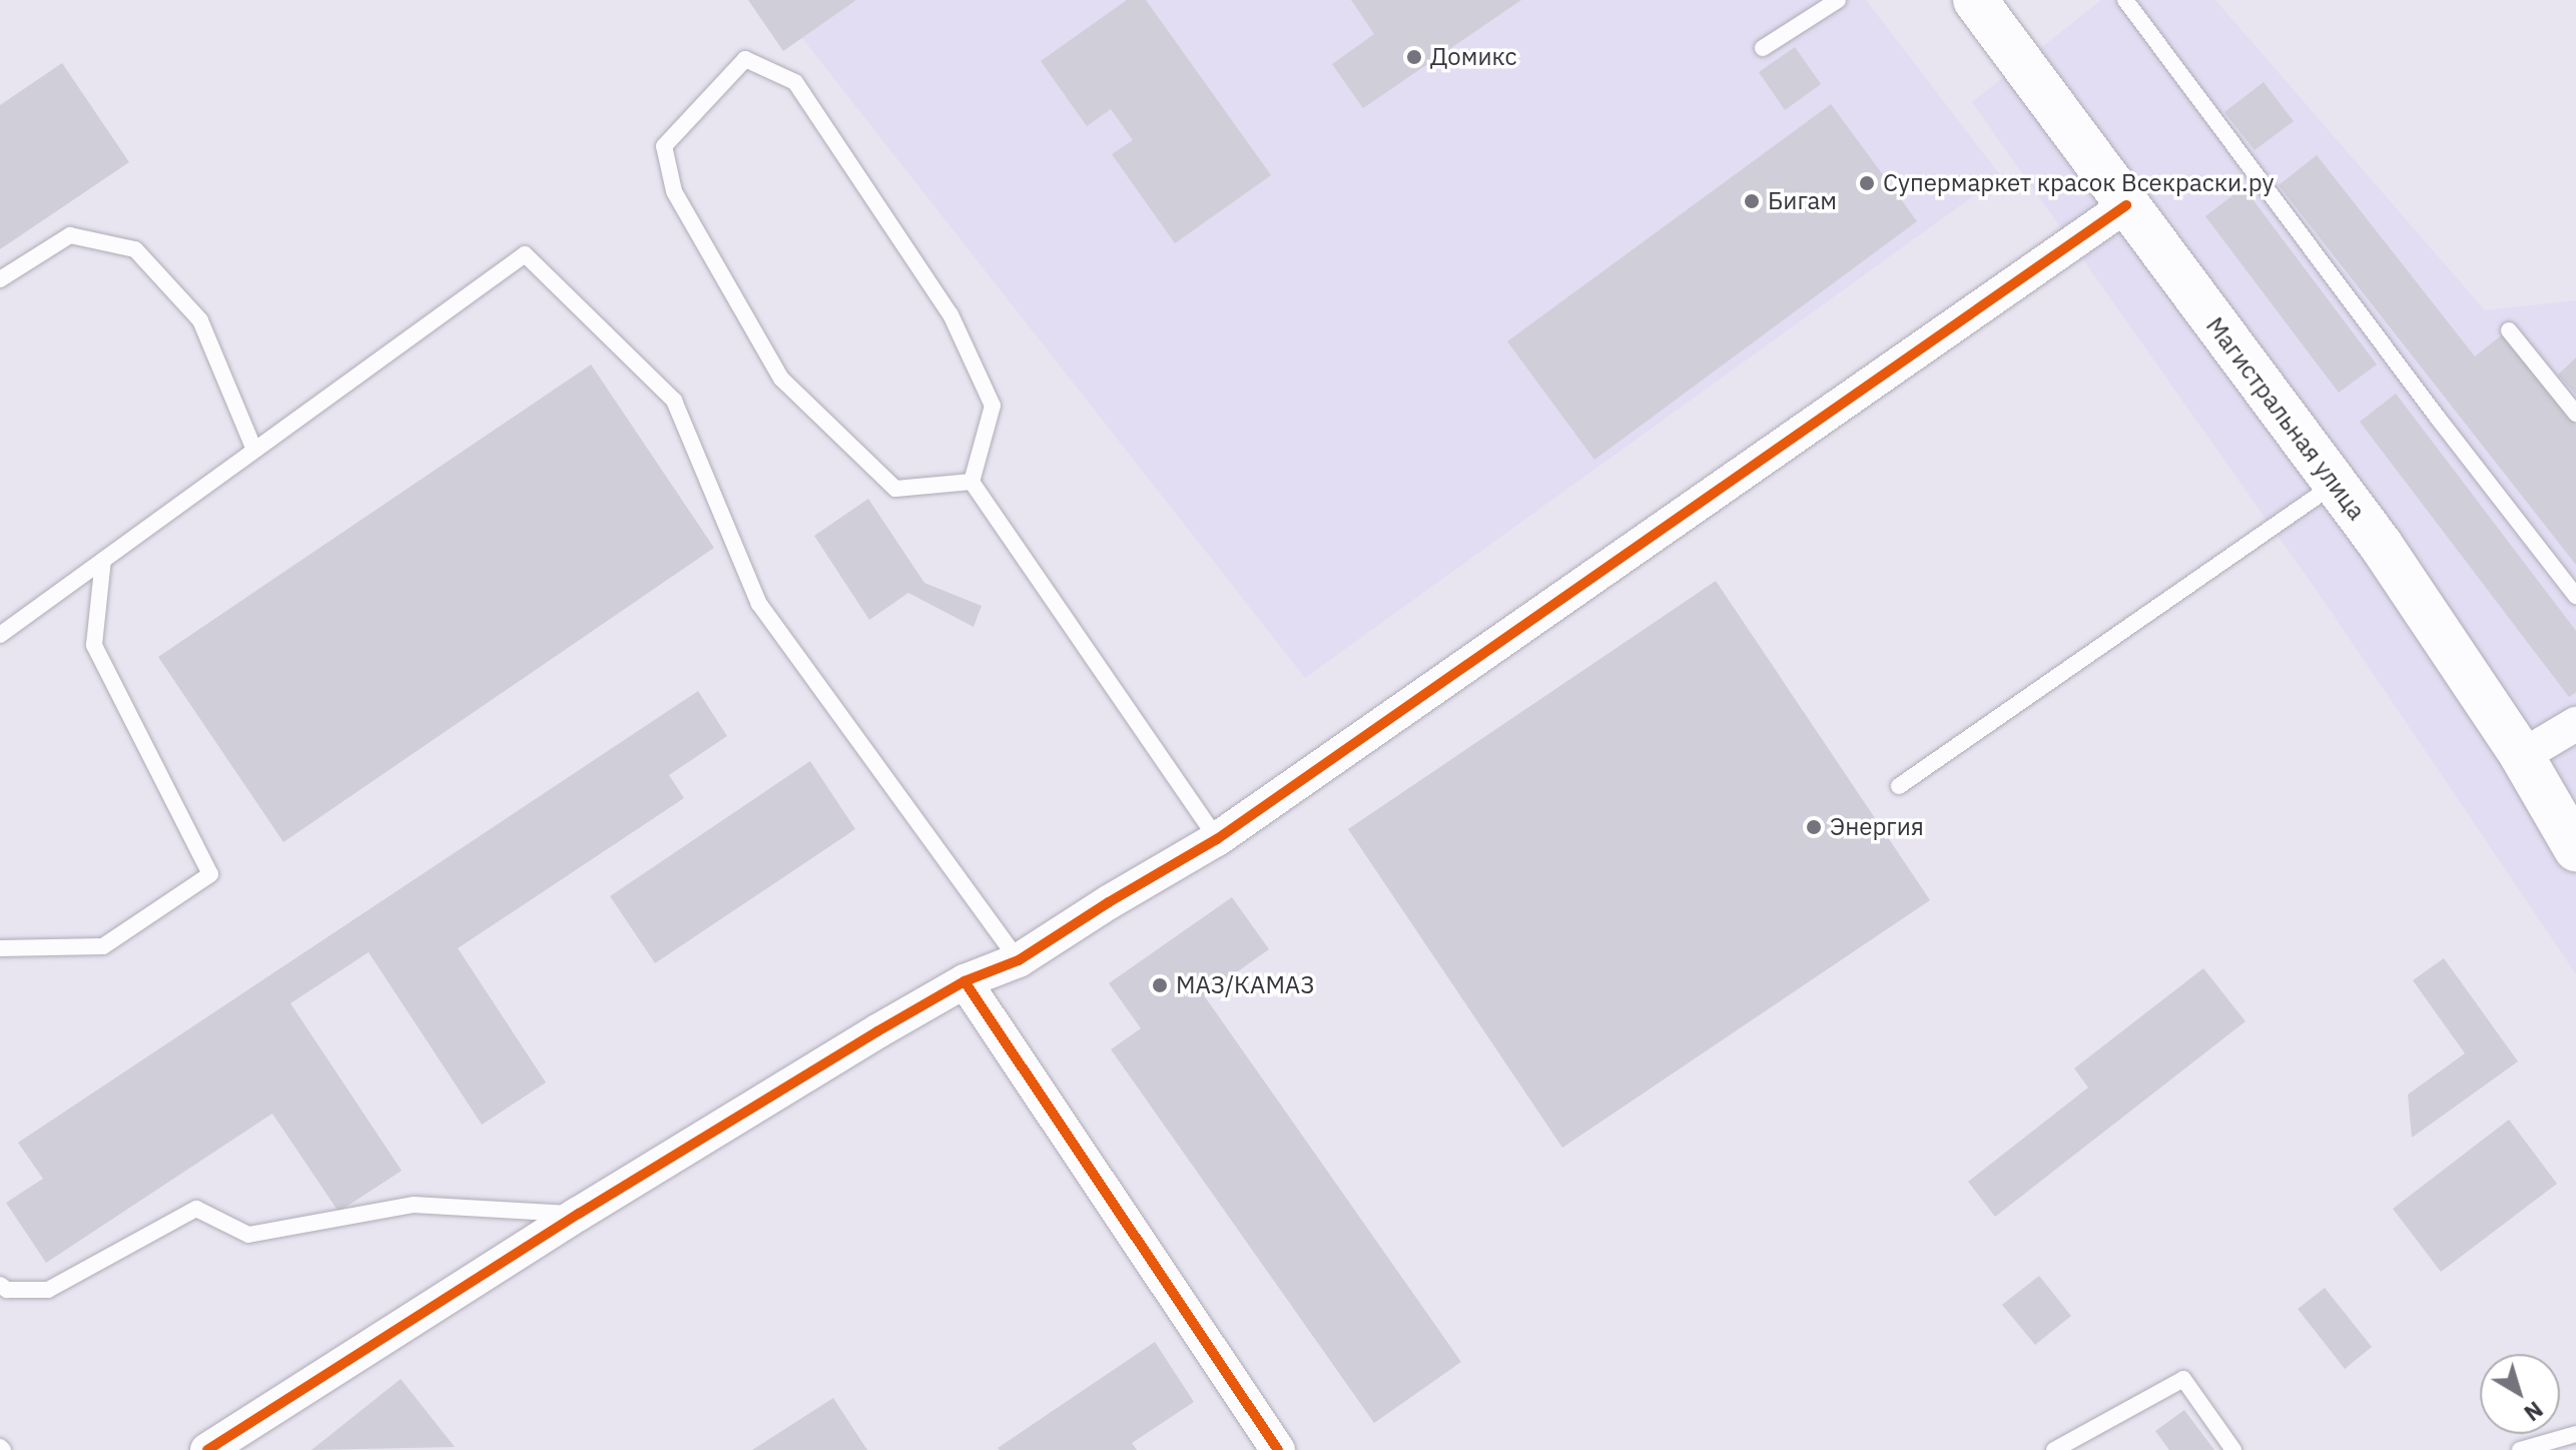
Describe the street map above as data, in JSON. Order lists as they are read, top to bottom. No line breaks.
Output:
{"streets":{"main road":["Магистральная улица"]},"places":["Домикс","Супермаркет красок Всекраски.ру","Бигам","Энергия","МАЗ/КАМАЗ"],"north":"bottom right"}
